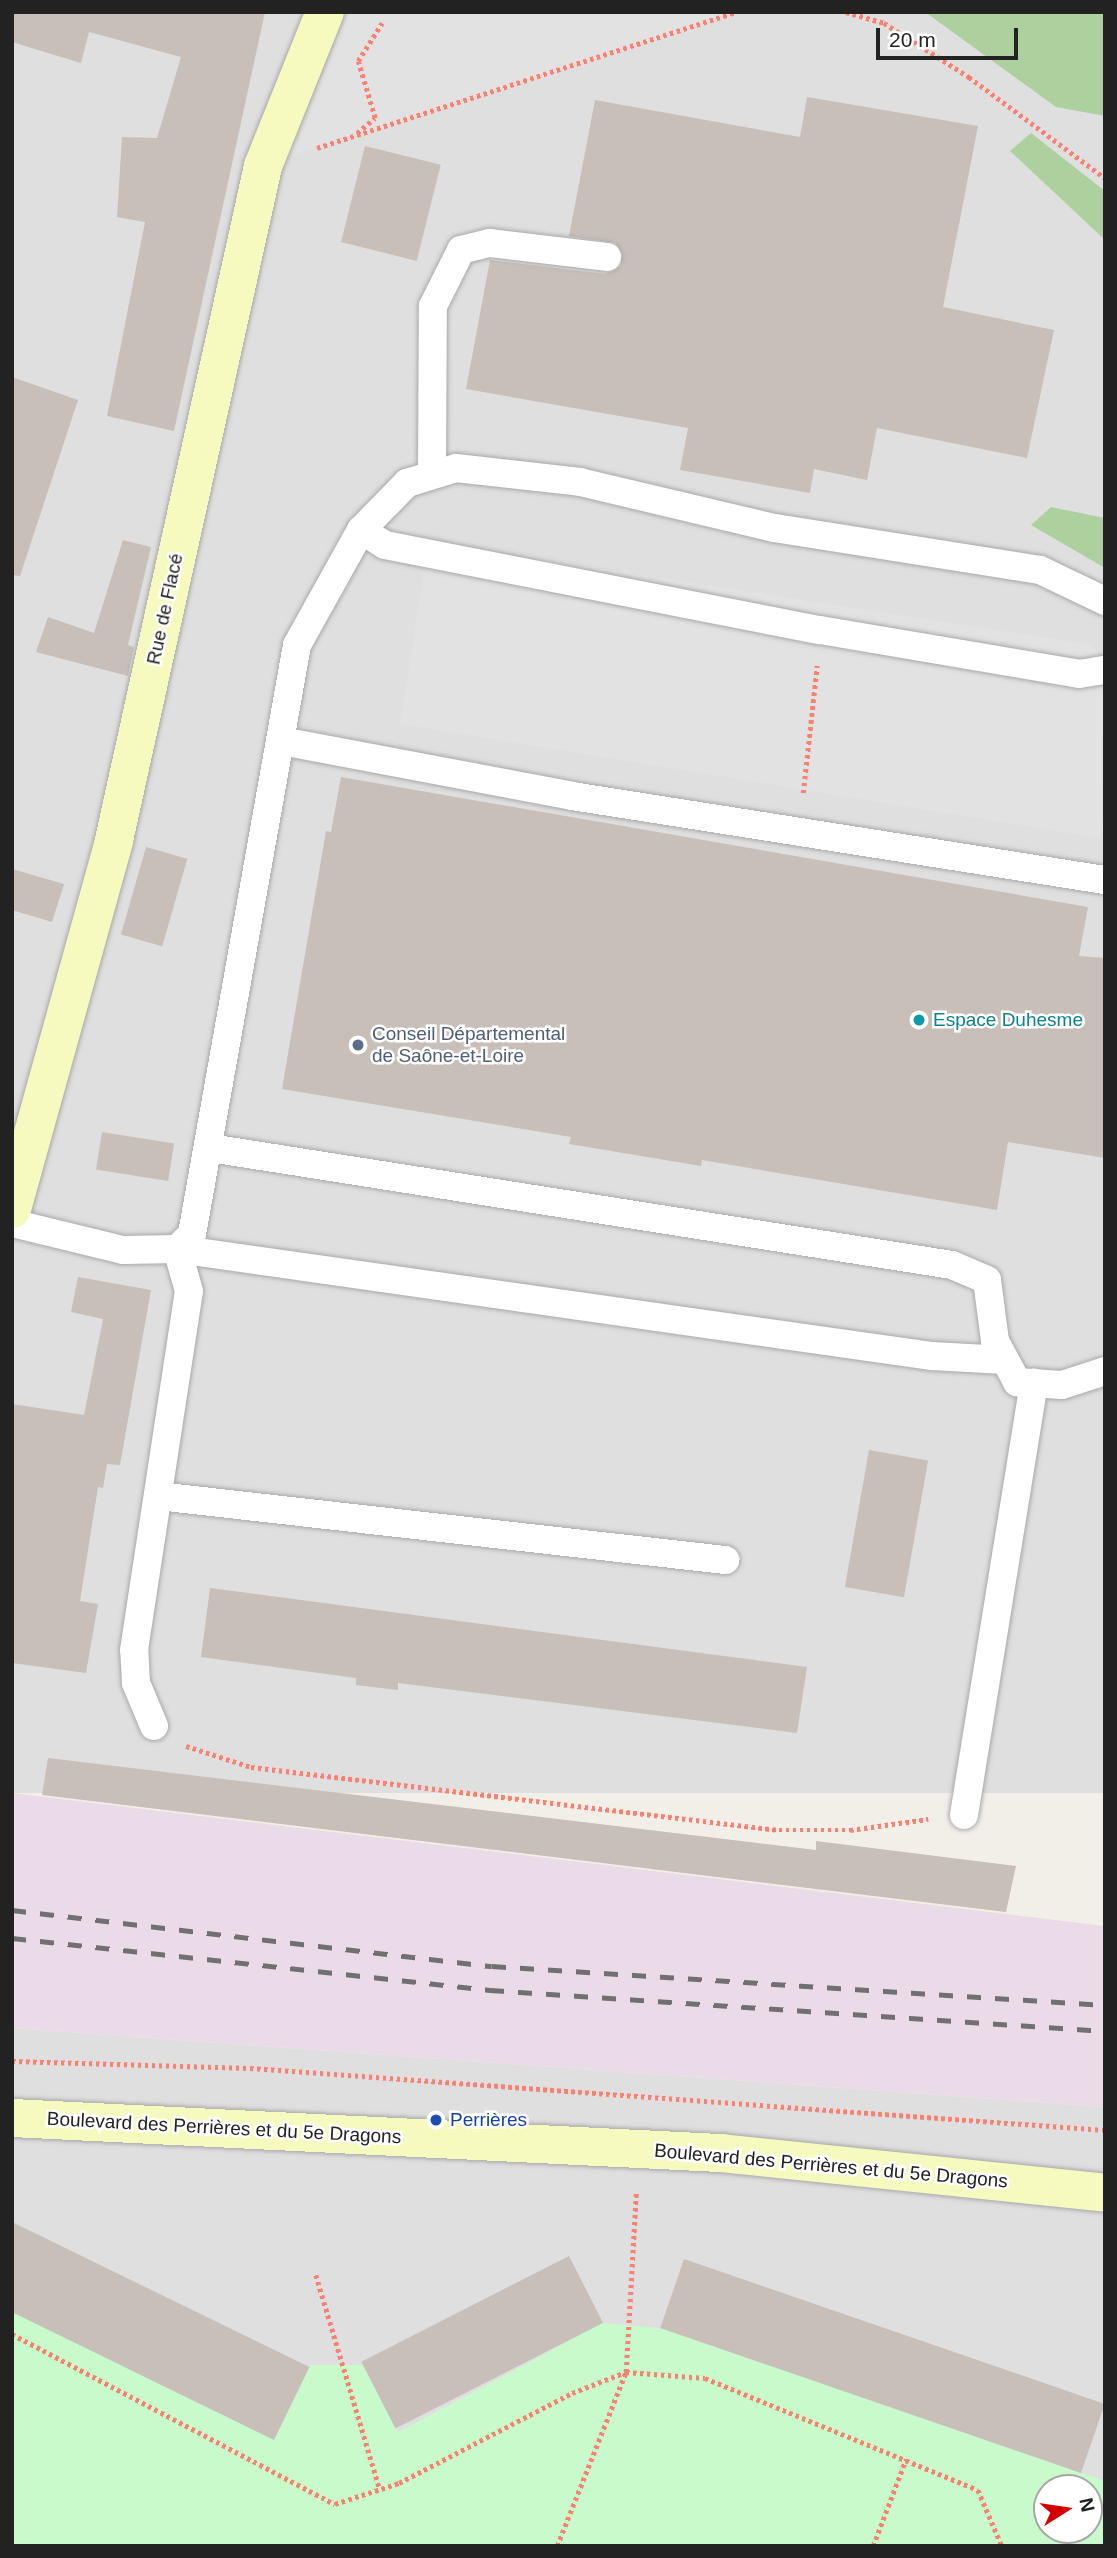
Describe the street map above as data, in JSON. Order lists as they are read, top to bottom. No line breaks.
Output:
{"streets":{"main road":["Rue de Flacé","Boulevard des Perrières et du 5e Dragons"]},"places":["Espace Duhesme","Conseil Départemental de Saône-et-Loire","Perrières"],"scale_bar":"20 m","north":"right"}
